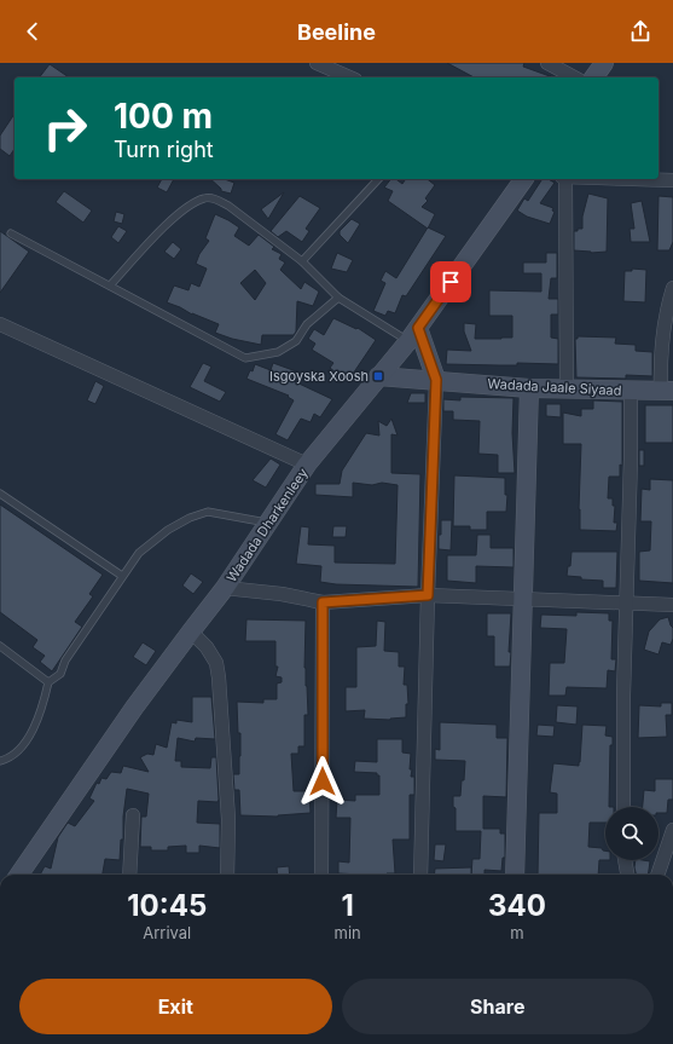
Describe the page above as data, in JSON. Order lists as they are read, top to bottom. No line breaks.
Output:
{"streets":{"main road":["Wadada Jaale Siyaad","Wadada Dharkenleey"]},"crossings":[["Wadada Jaale Siyaad","Wadada Dharkenleey"]],"places":{"transit":["Isgoyska Xoosh"]},"page":{"header":"Beeline","turn":["100 m","Turn right"],"eta":["10:45","Arrival","1","min","340","m"],"buttons":["Exit","Share"]}}
